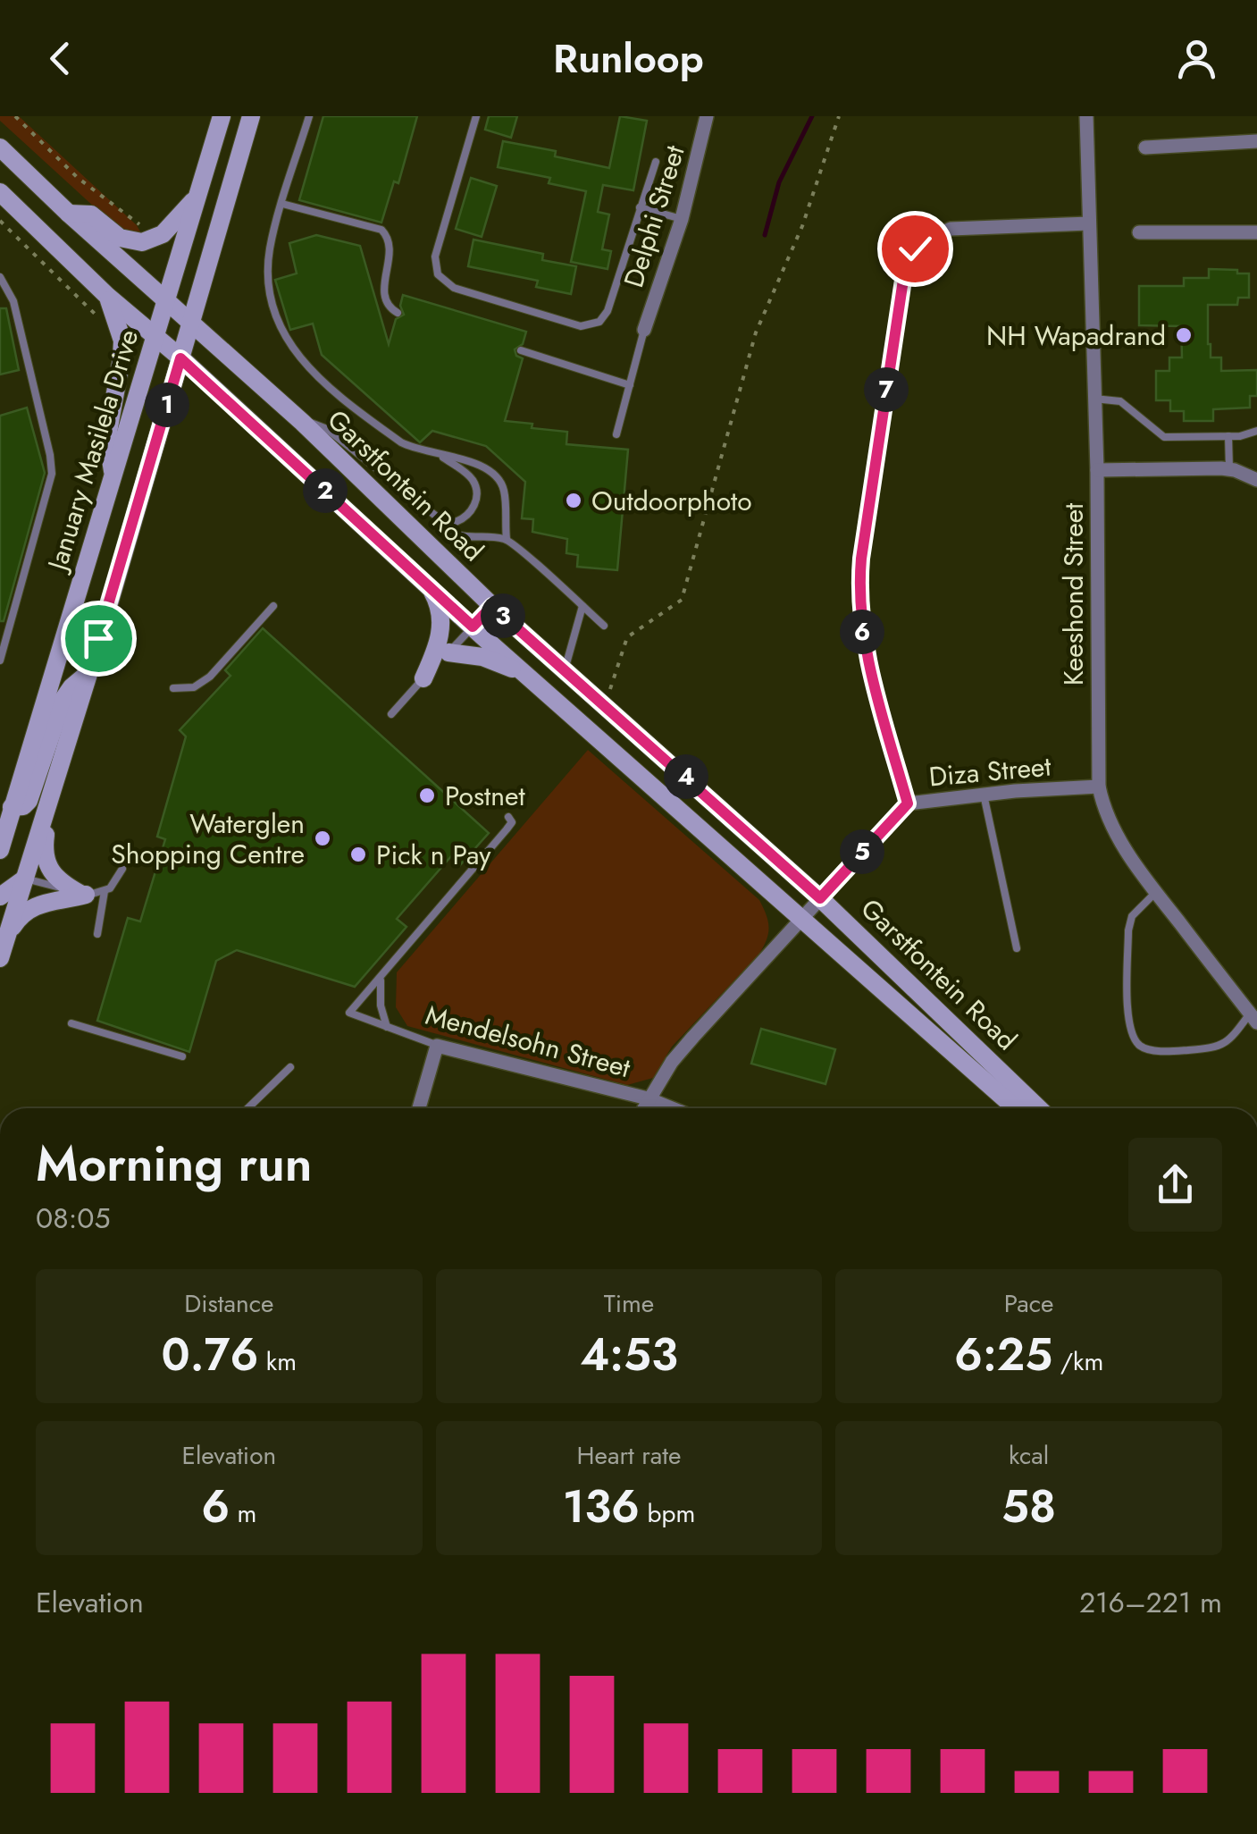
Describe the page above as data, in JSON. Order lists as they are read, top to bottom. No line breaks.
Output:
{"streets":{"main road":["January Masilela Drive","Garstfontein Road"],"street":["Delphi Street","Keeshond Street","Diza Street","Mendelsohn Street"]},"crossings":[["January Masilela Drive","Garstfontein Road"],["Garstfontein Road","Diza Street"],["Keeshond Street","Diza Street"],["Diza Street","Mendelsohn Street"]],"places":["NH Wapadrand","Outdoorphoto","Postnet","Waterglen Shopping Centre","Pick n Pay"],"page":{"header":"Runloop","pins":["7","1","2","3","6","4","5"],"heading":["Morning run","08:05"],"stats":[["Distance","0.76 km"],["Time","4:53"],["Pace","6:25 /km"],["Elevation","6 m"],["Heart rate","136 bpm"],["kcal","58"]],"chart":["Elevation","216–221 m"]}}
